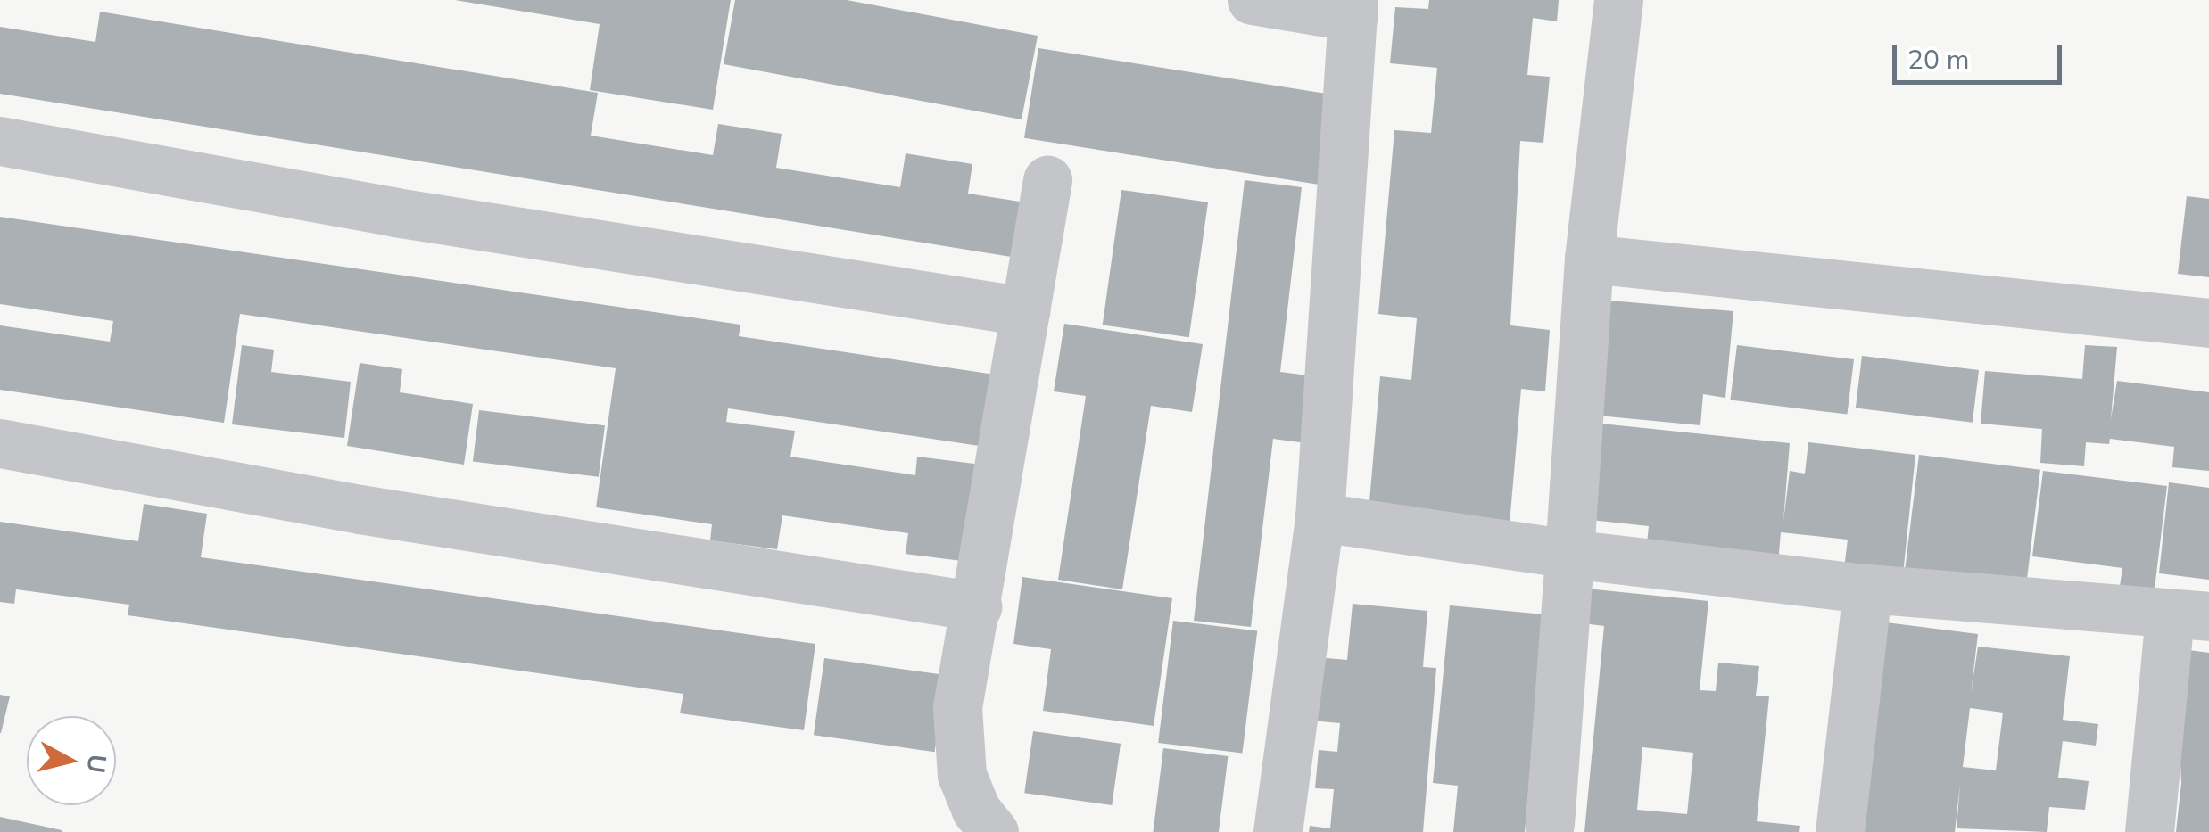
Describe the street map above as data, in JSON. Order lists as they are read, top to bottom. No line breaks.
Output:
{"scale_bar":"20 m","north":"right"}
